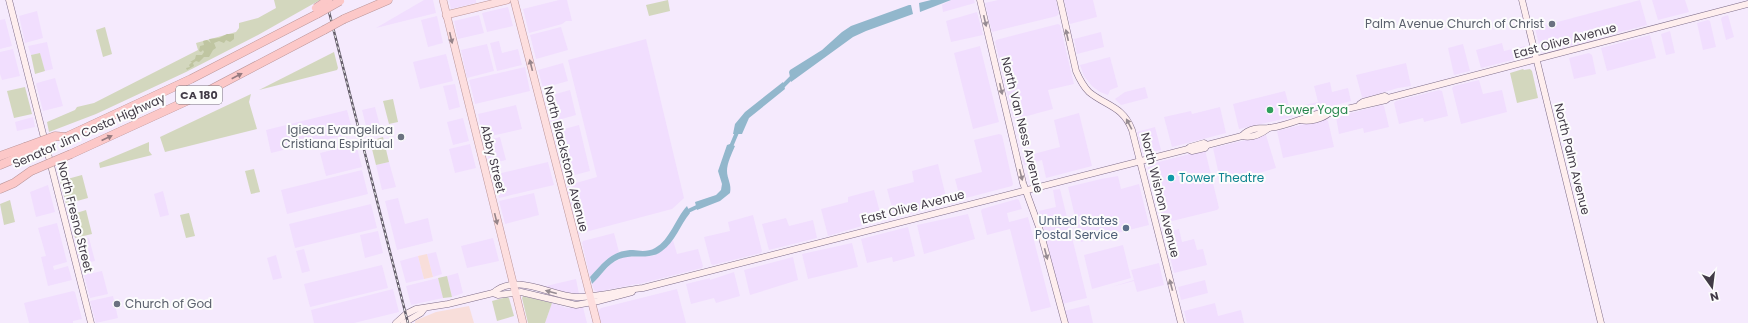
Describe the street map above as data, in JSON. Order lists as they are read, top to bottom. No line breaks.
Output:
{"streets":{"highway":["CA 180","Senator Jim Costa Highway"],"main road":["East Olive Avenue","North Van Ness Avenue","Abby Street","North Blackstone Avenue","North Palm Avenue","North Wishon Avenue","North Fresno Street"]},"crossings":[["East Olive Avenue","North Van Ness Avenue"],["East Olive Avenue","Abby Street"],["East Olive Avenue","North Blackstone Avenue"],["East Olive Avenue","North Palm Avenue"],["East Olive Avenue","North Wishon Avenue"]],"one_way":["North Van Ness Avenue","Abby Street","North Blackstone Avenue","North Wishon Avenue"],"places":["Palm Avenue Church of Christ","Tower Yoga","Igieca Evangelica Cristiana Espiritual","Tower Theatre","United States Postal Service","Church of God"],"north":"bottom"}
